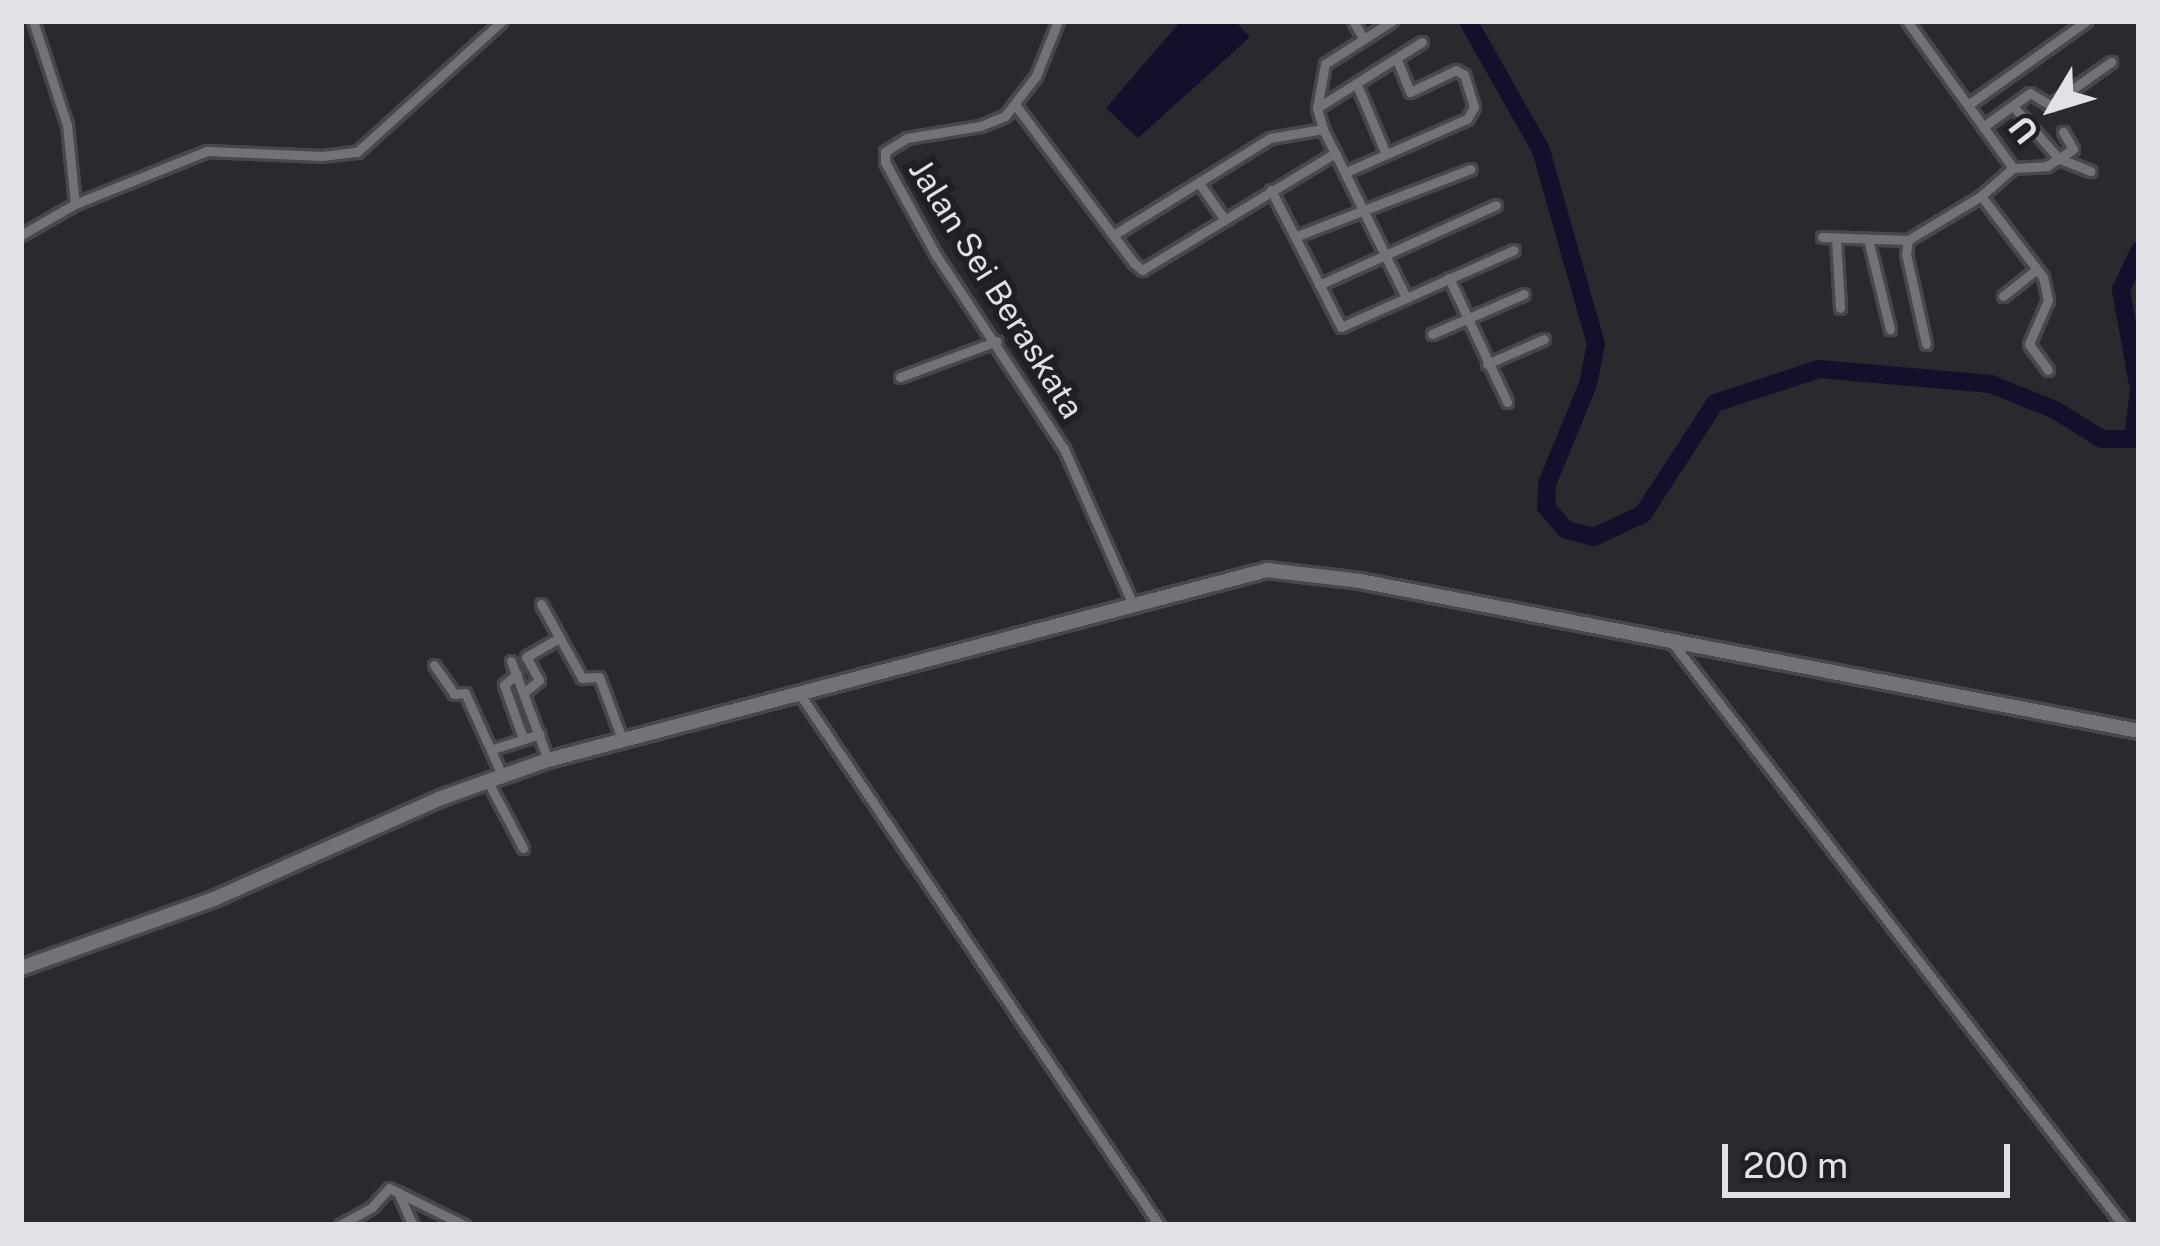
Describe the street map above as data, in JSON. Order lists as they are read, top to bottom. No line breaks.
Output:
{"streets":{"street":["Jalan Sei Beraskata"]},"scale_bar":"200 m","north":"bottom left"}
